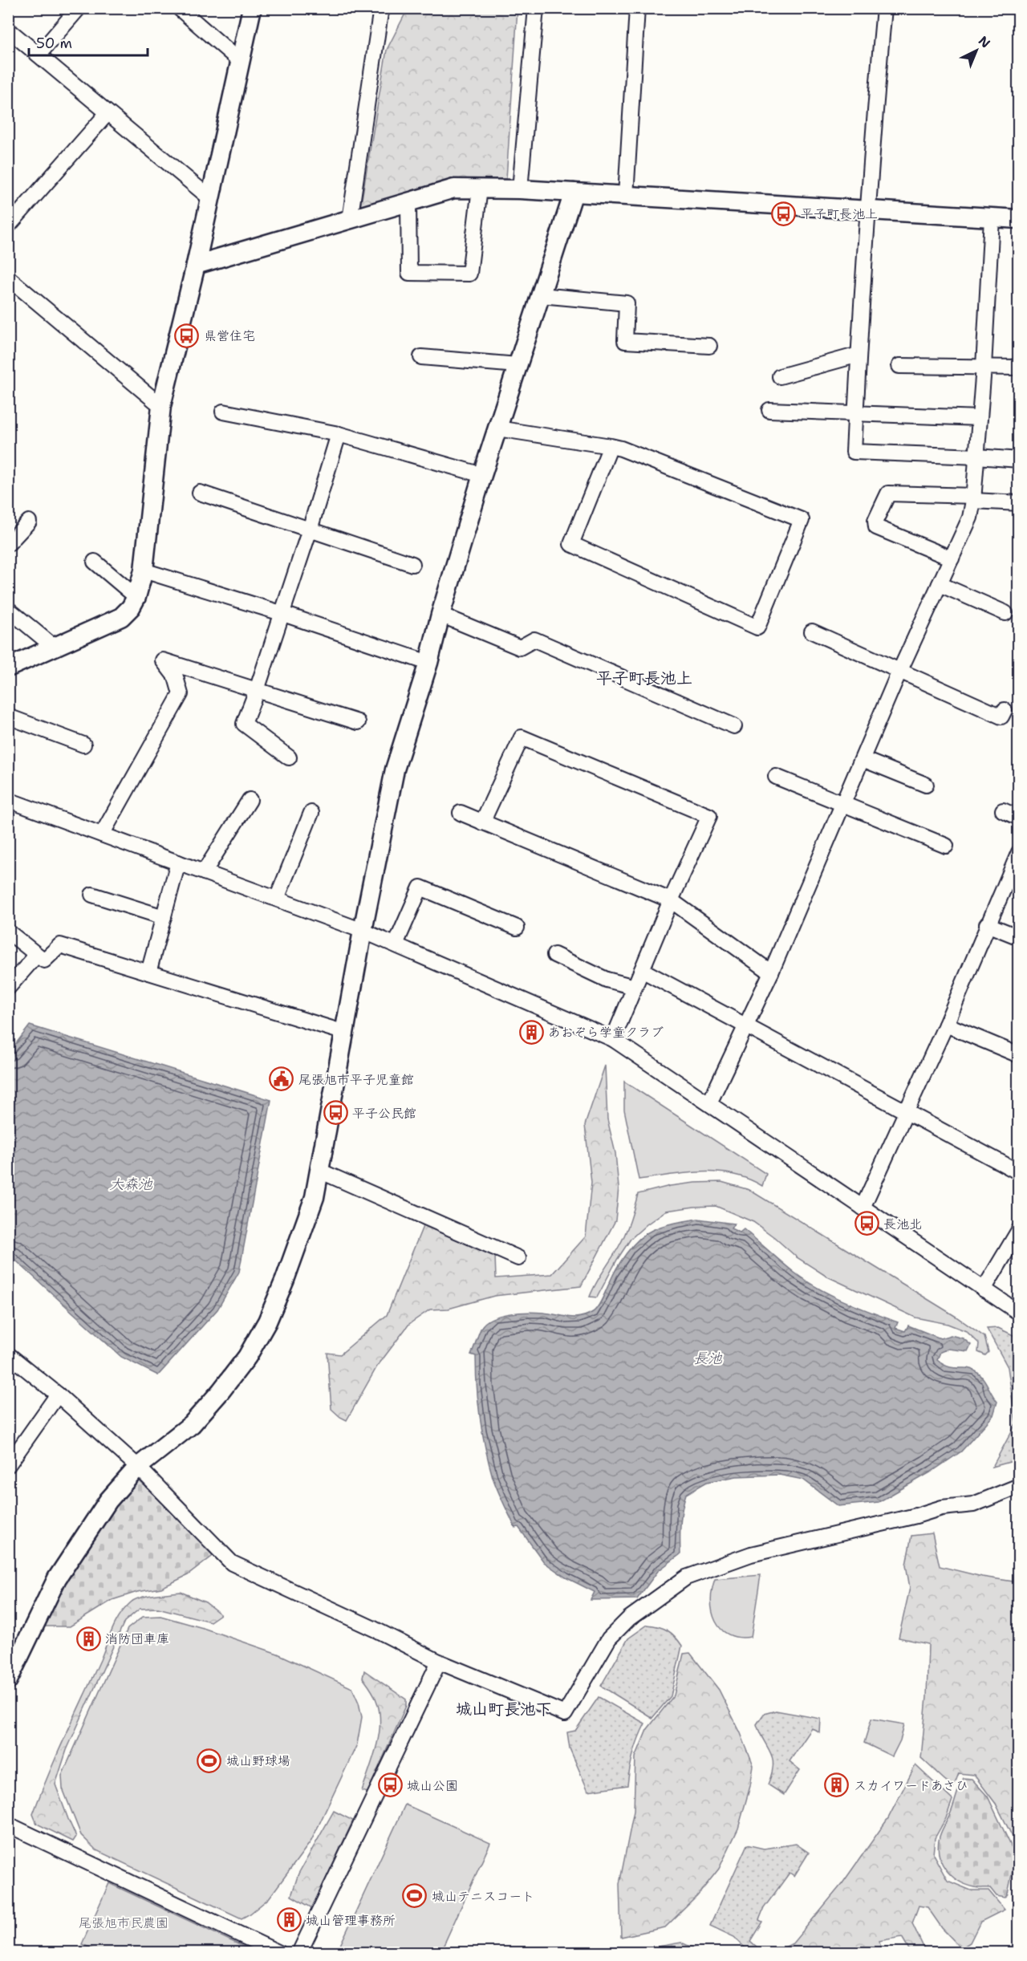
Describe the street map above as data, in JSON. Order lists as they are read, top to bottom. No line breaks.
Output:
{"districts":["平子町長池上","城山町長池下"],"water":["大森池","長池"],"parks":["尾張旭市民農園"],"places":{"bus stop":["平子町長池上","県営住宅","平子公民館","長池北","城山公園"],"building":["あおぞら学童クラブ","消防団車庫","スカイワードあさひ","城山管理事務所"],"public building":["尾張旭市平子児童館"],"sports":["城山野球場","城山テニスコート"]},"scale_bar":"50 m","north":"top right"}
